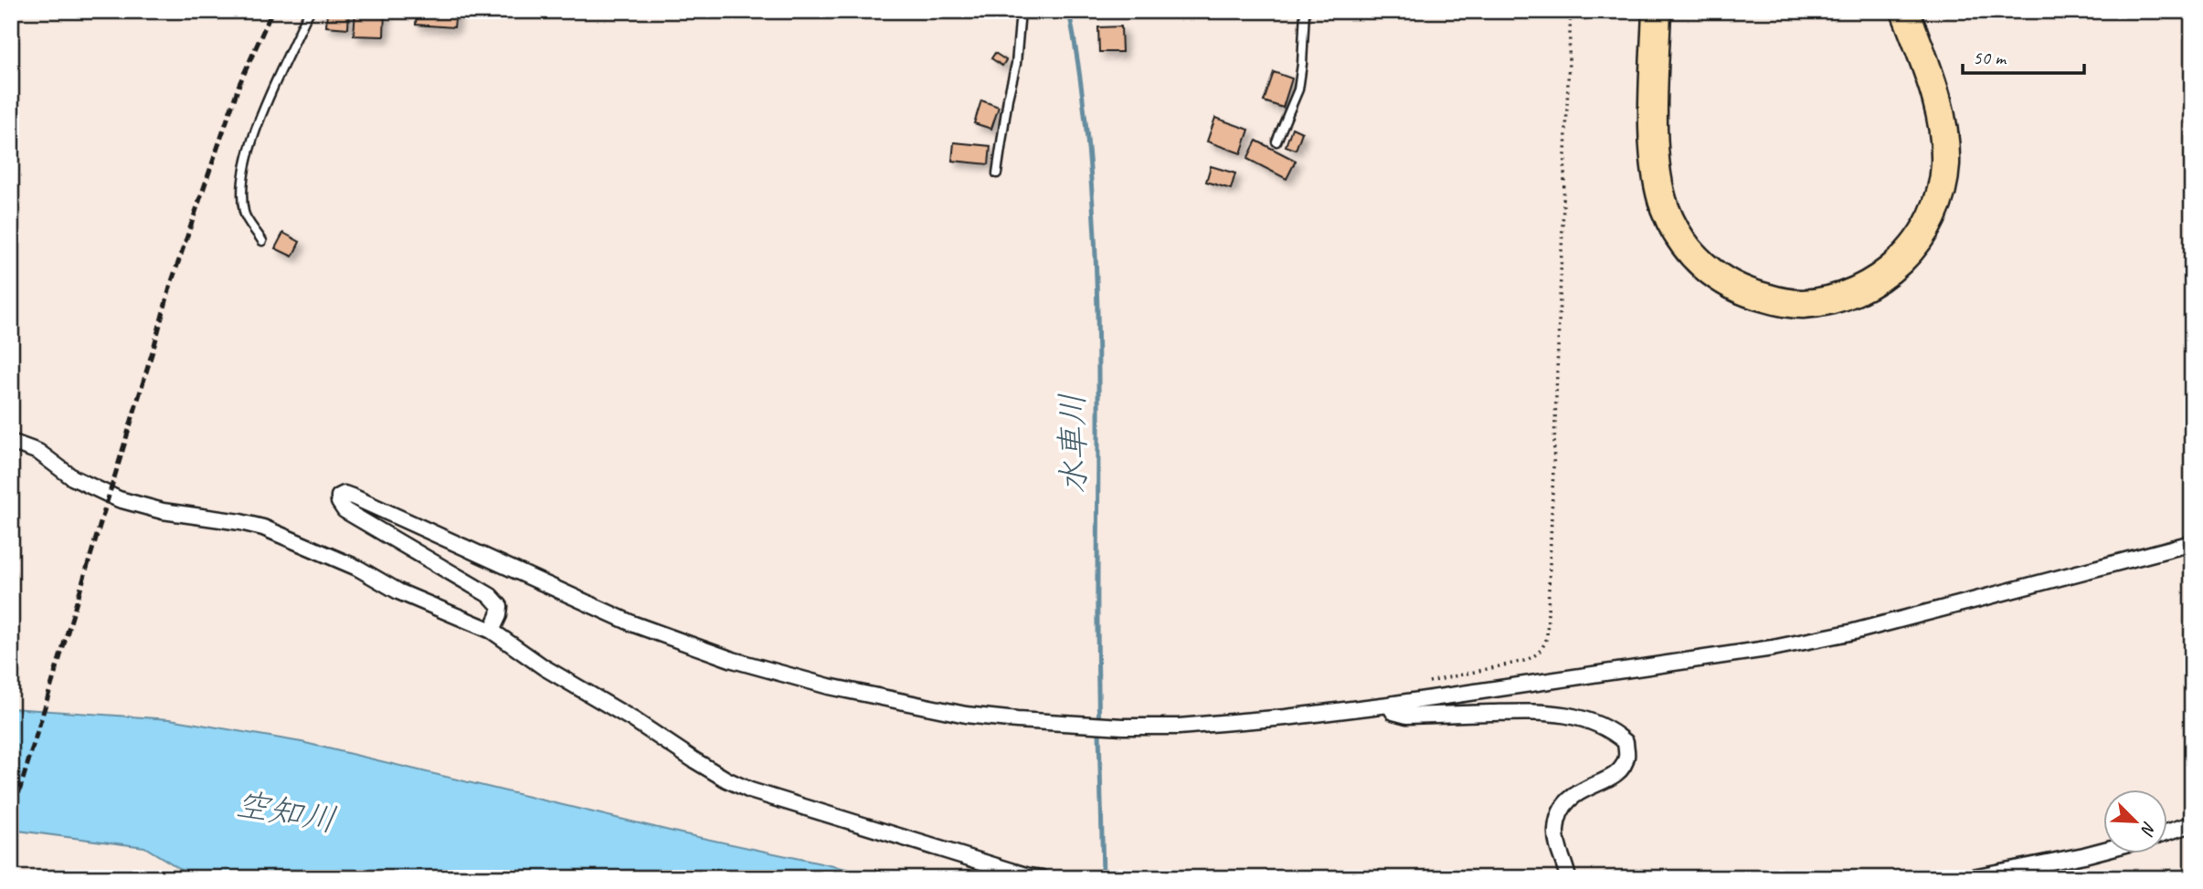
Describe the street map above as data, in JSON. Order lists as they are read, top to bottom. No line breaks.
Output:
{"water":["水車川","空知川"],"scale_bar":"50 m","north":"bottom right"}
